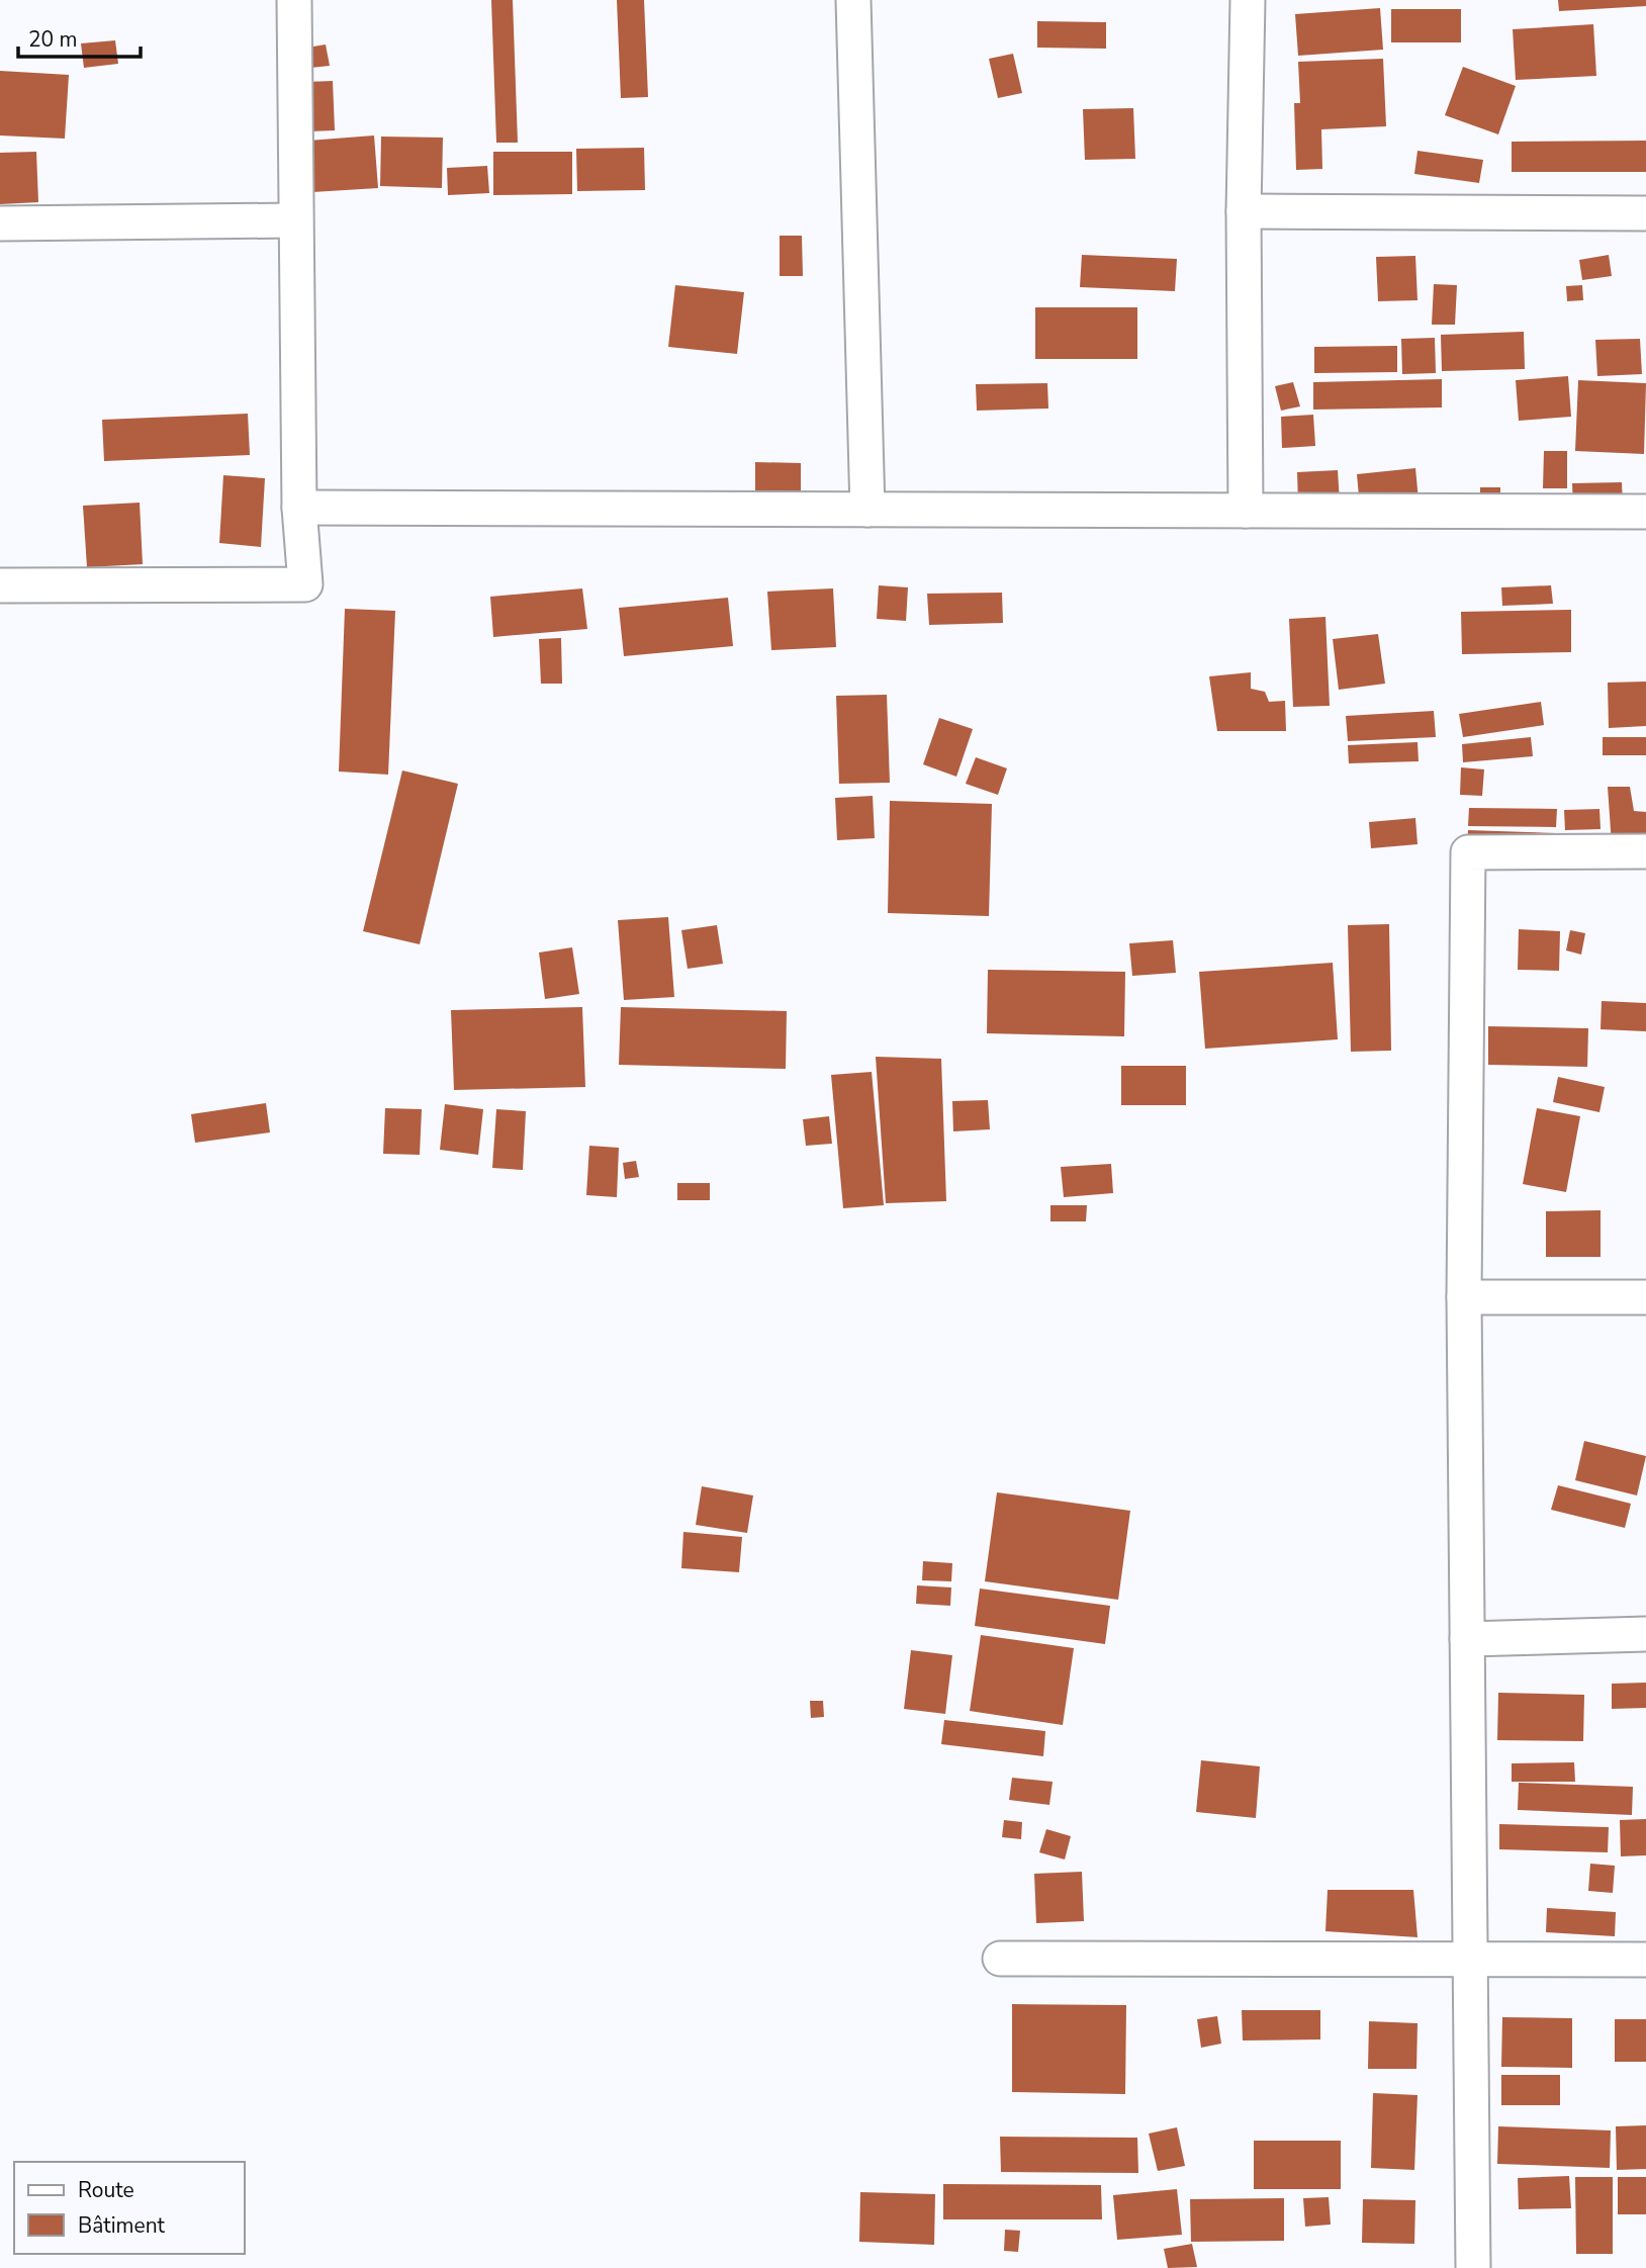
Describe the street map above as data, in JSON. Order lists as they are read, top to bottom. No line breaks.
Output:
{"legend":["Route","Bâtiment"],"scale_bar":"20 m"}
